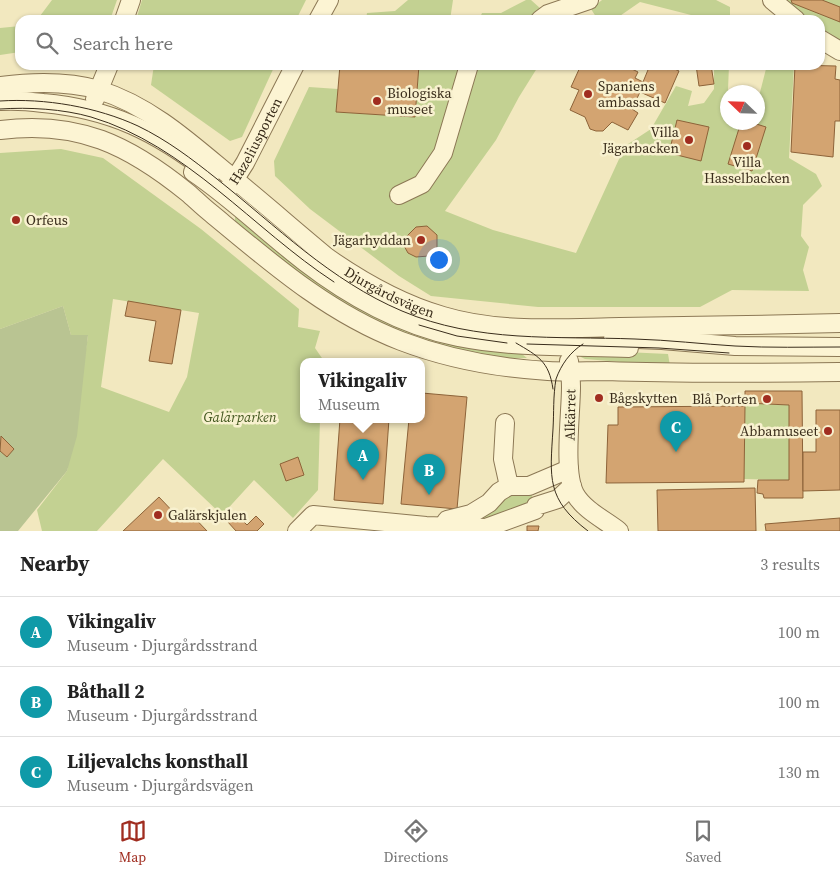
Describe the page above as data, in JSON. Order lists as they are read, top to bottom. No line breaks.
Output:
{"streets":{"street":["Hazeliusporten","Djurgårdsvägen","Alkärret"]},"crossings":[["Hazeliusporten","Djurgårdsvägen"],["Djurgårdsvägen","Alkärret"]],"parks":["Galärparken"],"places":["Spaniens ambassad","Biologiska museet","Villa Jägarbacken","Villa Hasselbacken","Orfeus","Jägarhyddan","Bågskytten","Blå Porten","Abbamuseet","Galärskjulen"],"north":"top left","page":{"search":"Search here","popup":["Vikingaliv","Museum"],"pins":["C","A","B"],"heading":["Nearby","3 results"],"list":[{"mark":"A","name":"Vikingaliv","note":"Museum · Djurgårdsstrand","value":"100 m"},{"mark":"B","name":"Båthall 2","note":"Museum · Djurgårdsstrand","value":"100 m"},{"mark":"C","name":"Liljevalchs konsthall","note":"Museum · Djurgårdsvägen","value":"130 m"}],"nav":["Map","Directions","Saved"]}}
